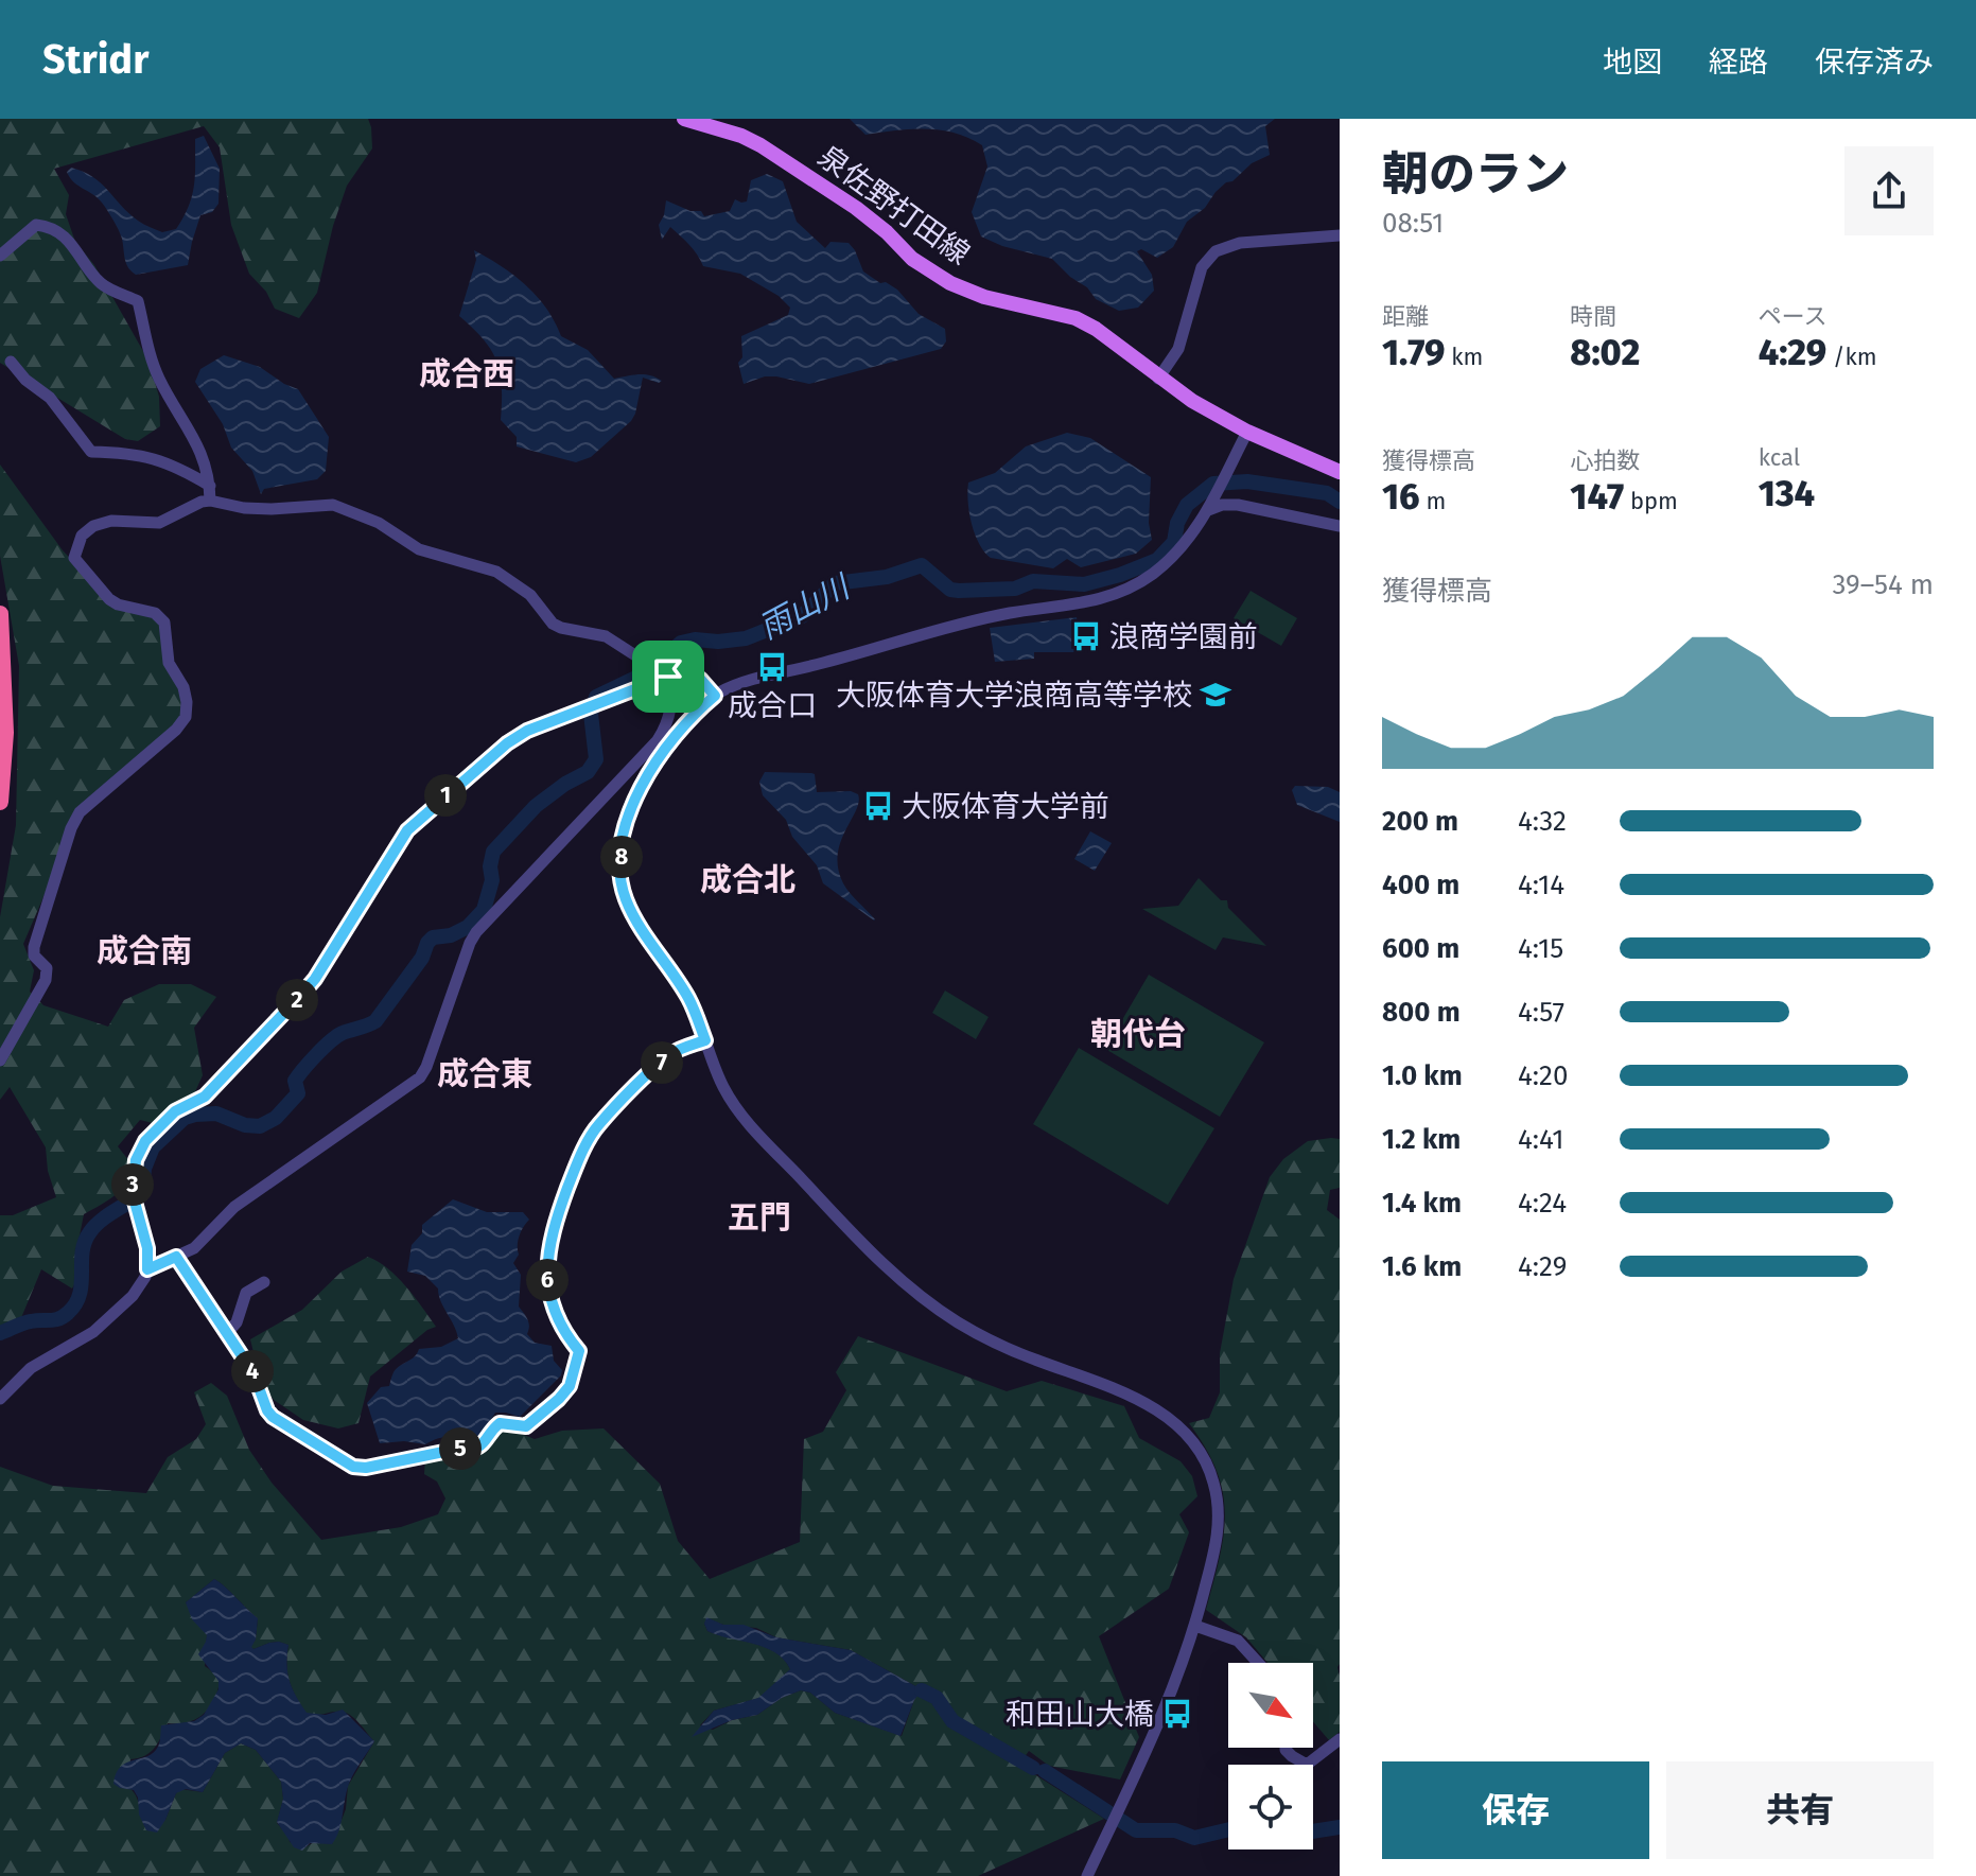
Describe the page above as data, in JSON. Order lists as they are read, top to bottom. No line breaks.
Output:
{"streets":{"main road":["泉佐野打田線"]},"districts":["成合西","成合北","成合南","朝代台","成合東","五門"],"water":["雨山川"],"places":{"bus stop":["浪商学園前","成合口","大阪体育大学前","和田山大橋"],"school or university":["大阪体育大学浪商高等学校"]},"north":"bottom right","page":{"header":"Stridr","nav":["地図","経路","保存済み"],"heading":["朝のラン","08:51"],"stats":[["距離","1.79 km"],["時間","8:02"],["ペース","4:29 /km"],["獲得標高","16 m"],["心拍数","147 bpm"],["kcal","134"]],"chart":["獲得標高","39–54 m"],"pins":["1","8","2","7","3","6","4","5"],"list":[{"name":"200 m","note":"4:32"},{"name":"400 m","note":"4:14"},{"name":"600 m","note":"4:15"},{"name":"800 m","note":"4:57"},{"name":"1.0 km","note":"4:20"},{"name":"1.2 km","note":"4:41"},{"name":"1.4 km","note":"4:24"},{"name":"1.6 km","note":"4:29"}],"buttons":["保存","共有"]}}
